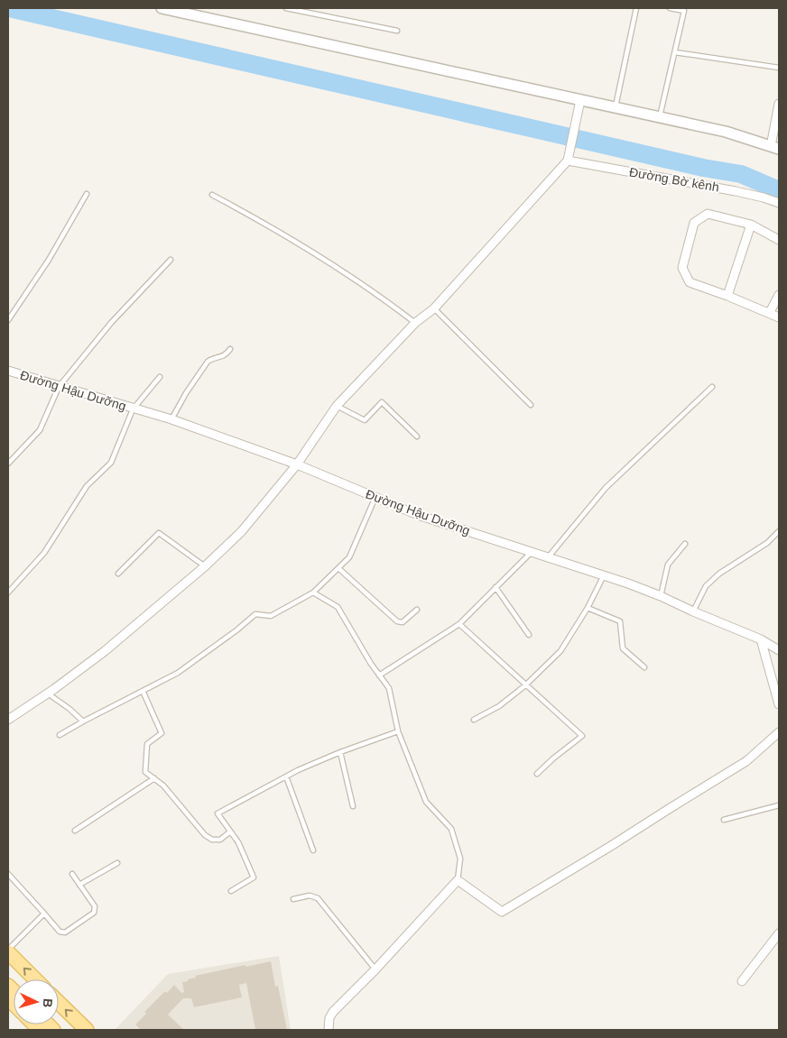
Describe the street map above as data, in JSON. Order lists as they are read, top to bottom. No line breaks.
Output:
{"streets":{"street":["Đường Bờ kênh","Đường Hậu Dưỡng"]},"north":"right"}
